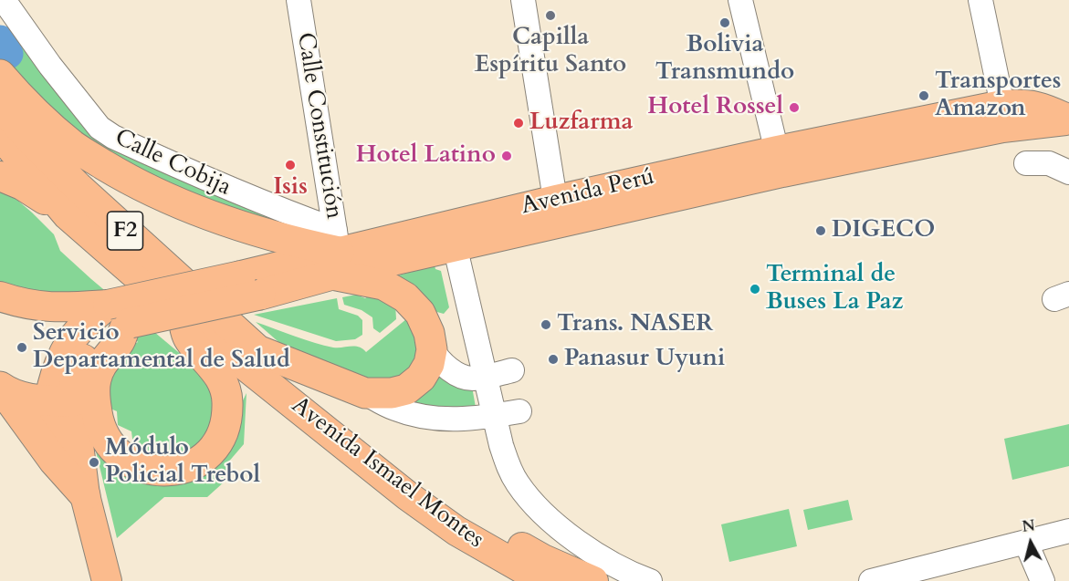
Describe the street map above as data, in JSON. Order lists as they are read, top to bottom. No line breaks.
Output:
{"streets":{"highway":["Avenida Perú","F2"],"main road":["Avenida Ismael Montes"],"street":["Calle Constitución","Calle Cobija"]},"crossings":[["Calle Constitución","Calle Cobija"],["Calle Constitución","Avenida Perú"],["Calle Constitución","F2"],["Calle Cobija","Avenida Perú"],["Calle Cobija","F2"],["Avenida Perú","F2"],["F2","Avenida Ismael Montes"]],"places":["Capilla Espíritu Santo","Bolivia Transmundo","Transportes Amazon","Hotel Rossel","Luzfarma","Hotel Latino","Isis","DIGECO","Terminal de Buses La Paz","Trans. NASER","Servicio Departamental de Salud","Panasur Uyuni","Módulo Policial Trebol"],"north":"top"}
